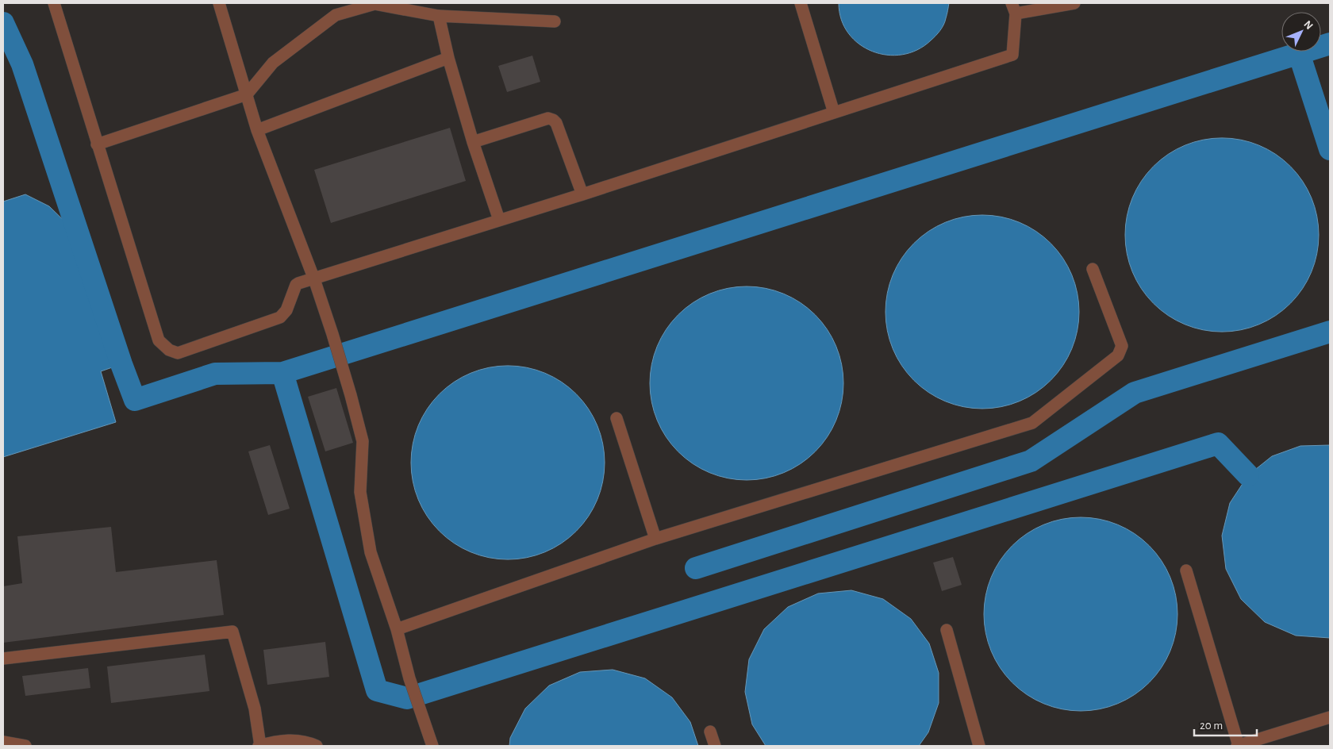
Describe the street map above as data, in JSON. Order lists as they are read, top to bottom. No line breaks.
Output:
{"scale_bar":"20 m","north":"top right"}
